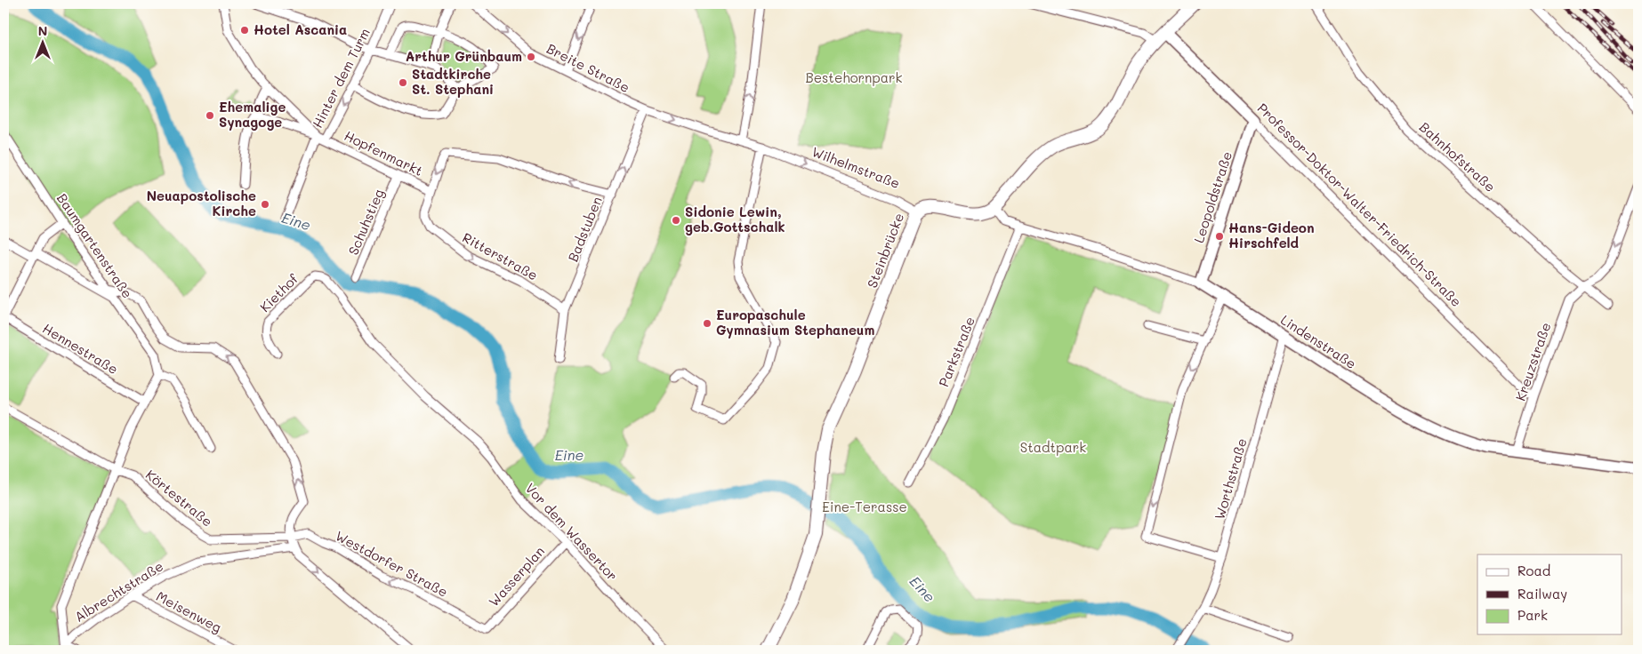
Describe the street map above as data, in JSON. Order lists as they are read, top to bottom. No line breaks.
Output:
{"streets":{"main road":["Steinbrücke"],"street":["Breite Straße","Hinter dem Turm","Hopfenmarkt","Bahnhofstraße","Wilhelmstraße","Leopoldstraße","Professor-Doktor-Walter-Friedrich-Straße","Schuhstieg","Badstuben","Baumgartenstraße","Ritterstraße","Kiethof","Lindenstraße","Hennestraße","Parkstraße","Kreuzstraße","Worthstraße","Körtestraße","Vor dem Wassertor","Westdorfer Straße","Wasserplan","Albrechtstraße","Meisenweg"]},"crossings":[["Breite Straße","Wilhelmstraße"],["Breite Straße","Badstuben"],["Hinter dem Turm","Hopfenmarkt"],["Hopfenmarkt","Schuhstieg"],["Hopfenmarkt","Badstuben"],["Hopfenmarkt","Ritterstraße"],["Bahnhofstraße","Kreuzstraße"],["Wilhelmstraße","Steinbrücke"],["Leopoldstraße","Professor-Doktor-Walter-Friedrich-Straße"],["Leopoldstraße","Lindenstraße"],["Professor-Doktor-Walter-Friedrich-Straße","Kreuzstraße"],["Badstuben","Ritterstraße"],["Kiethof","Vor dem Wassertor"],["Lindenstraße","Parkstraße"],["Lindenstraße","Kreuzstraße"],["Lindenstraße","Worthstraße"],["Körtestraße","Westdorfer Straße"],["Vor dem Wassertor","Wasserplan"],["Westdorfer Straße","Wasserplan"],["Albrechtstraße","Meisenweg"]],"one_way":["Breite Straße","Wilhelmstraße","Ritterstraße","Kreuzstraße"],"water":["Eine"],"parks":["Bestehornpark","Stadtpark","Eine-Terasse"],"places":["Hotel Ascania","Arthur Grünbaum","Stadtkirche St. Stephani","Ehemalige Synagoge","Neuapostolische Kirche","Sidonie Lewin, geb.Gottschalk","Hans-Gideon Hirschfeld","Europaschule Gymnasium Stephaneum"],"legend":["Road","Railway","Park"],"north":"top"}
